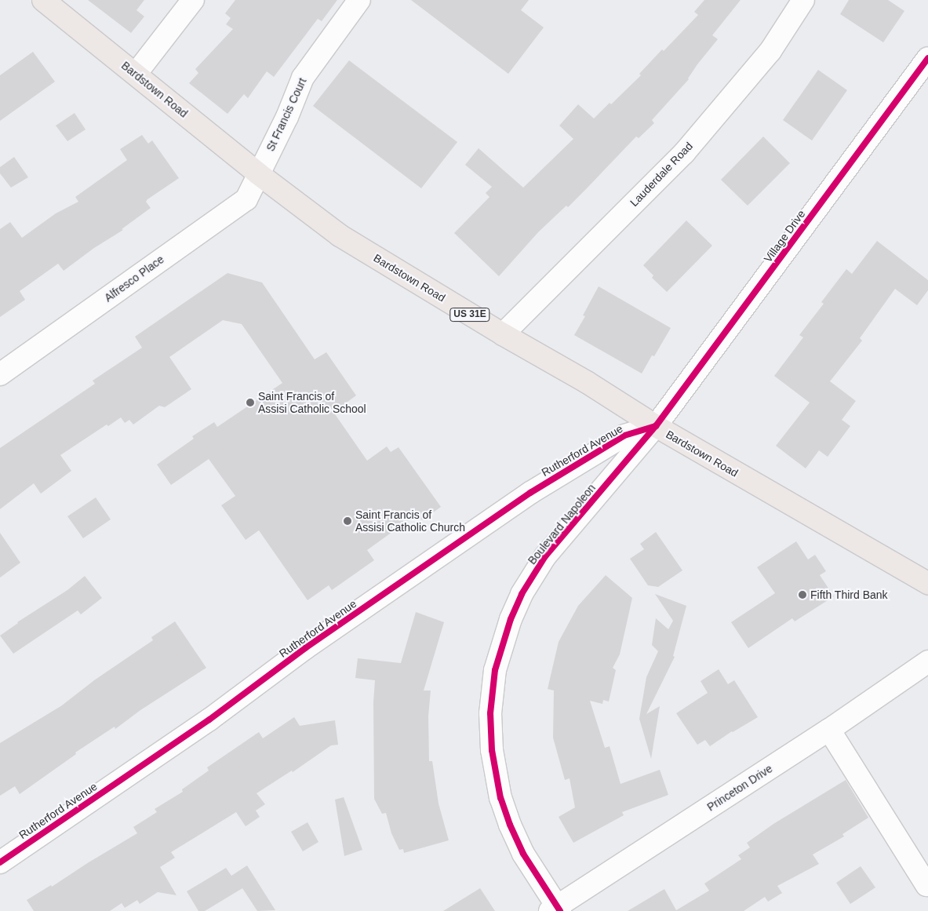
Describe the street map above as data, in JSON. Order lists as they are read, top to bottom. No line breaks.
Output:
{"streets":{"main road":["Bardstown Road","US 31E"],"street":["St Francis Court","Lauderdale Road","Village Drive","Alfresco Place","Rutherford Avenue","Boulevard Napoleon","Princeton Drive"]},"crossings":[["Bardstown Road","St Francis Court"],["Bardstown Road","Lauderdale Road"],["Bardstown Road","Village Drive"],["Bardstown Road","Alfresco Place"],["Bardstown Road","Rutherford Avenue"],["Bardstown Road","Boulevard Napoleon"],["St Francis Court","Alfresco Place"],["Village Drive","Rutherford Avenue"],["Village Drive","Boulevard Napoleon"],["Rutherford Avenue","Boulevard Napoleon"],["Boulevard Napoleon","Princeton Drive"]],"places":["Saint Francis of Assisi Catholic School","Saint Francis of Assisi Catholic Church","Fifth Third Bank"]}
